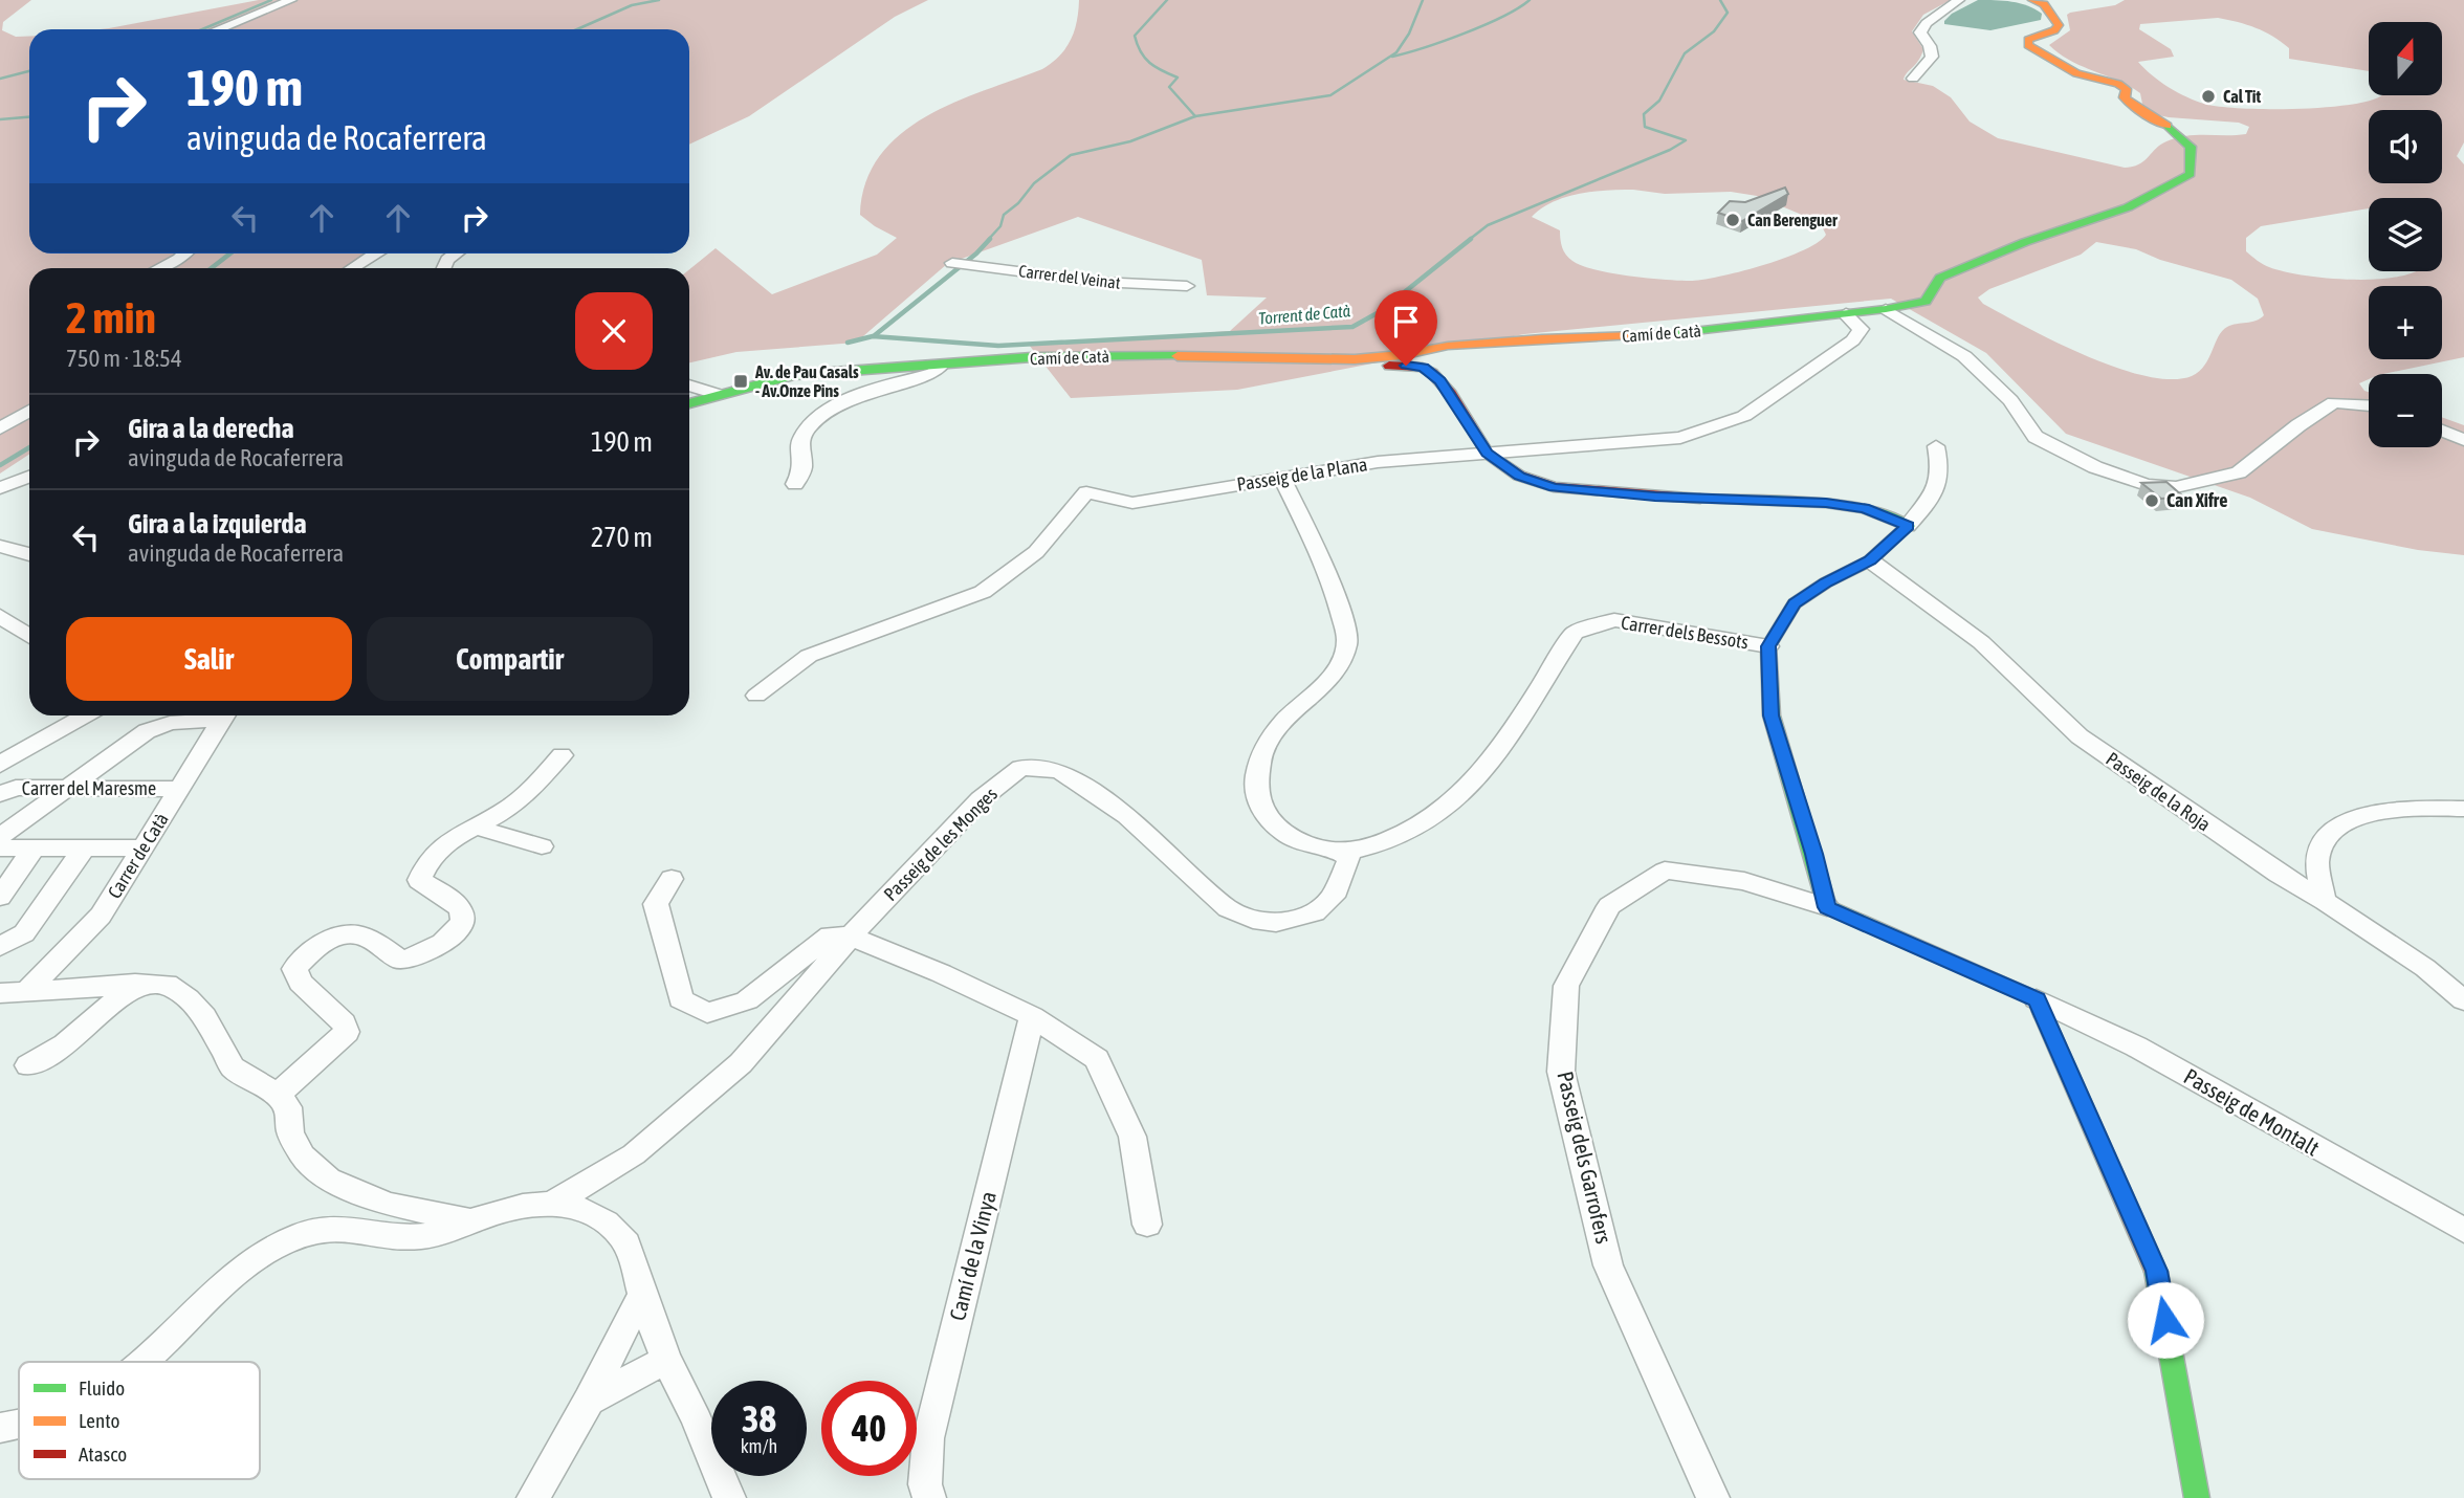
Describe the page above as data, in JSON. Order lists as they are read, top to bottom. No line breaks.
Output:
{"streets":{"street":["Carrer del Veinat","Camí de Catà","Passeig de la Plana","Carrer dels Bessots","Carrer del Maresme","Passeig de la Roja","Passeig de les Monges","Carrer de Catà","Passeig de Montalt","Passeig dels Garrofers","Camí de la Vinya"]},"crossings":[["Camí de Catà","Passeig de la Plana"],["Passeig de la Plana","Carrer dels Bessots"],["Carrer dels Bessots","Passeig de les Monges"],["Carrer del Maresme","Carrer de Catà"]],"water":["Torrent de Catà"],"places":{"other":["Cal Tit","Can Berenguer","Can Xifre"],"transit":["Av. de Pau Casals - Av.Onze Pins"]},"legend":["Fluido","Lento","Atasco"],"north":"top","page":{"map_buttons":["+","−"],"turn":["190 m","avinguda de Rocaferrera"],"heading":["2 min","750 m · 18:54"],"list":[{"name":"Gira a la derecha","note":"avinguda de Rocaferrera","value":"190 m"},{"name":"Gira a la izquierda","note":"avinguda de Rocaferrera","value":"270 m"}],"buttons":["Salir","Compartir"],"speed":"38 km/h","limit":"40"}}
